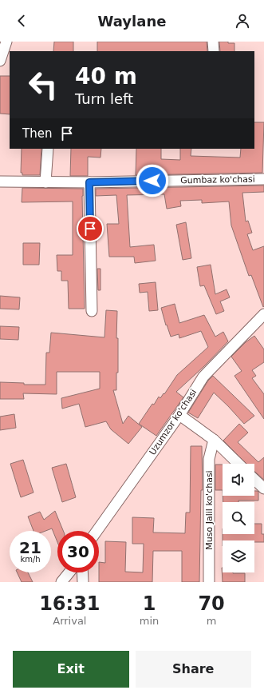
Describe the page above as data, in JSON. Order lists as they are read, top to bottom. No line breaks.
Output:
{"streets":{"street":["Gumbaz ko'chasi","Uzumzor ko'chasi","Muso Jalil ko'chasi"]},"page":{"header":"Waylane","turn":["40 m","Turn left"],"then":"Then","speed":"21 km/h","limit":"30","eta":["16:31","Arrival","1","min","70","m"],"buttons":["Exit","Share"]}}
